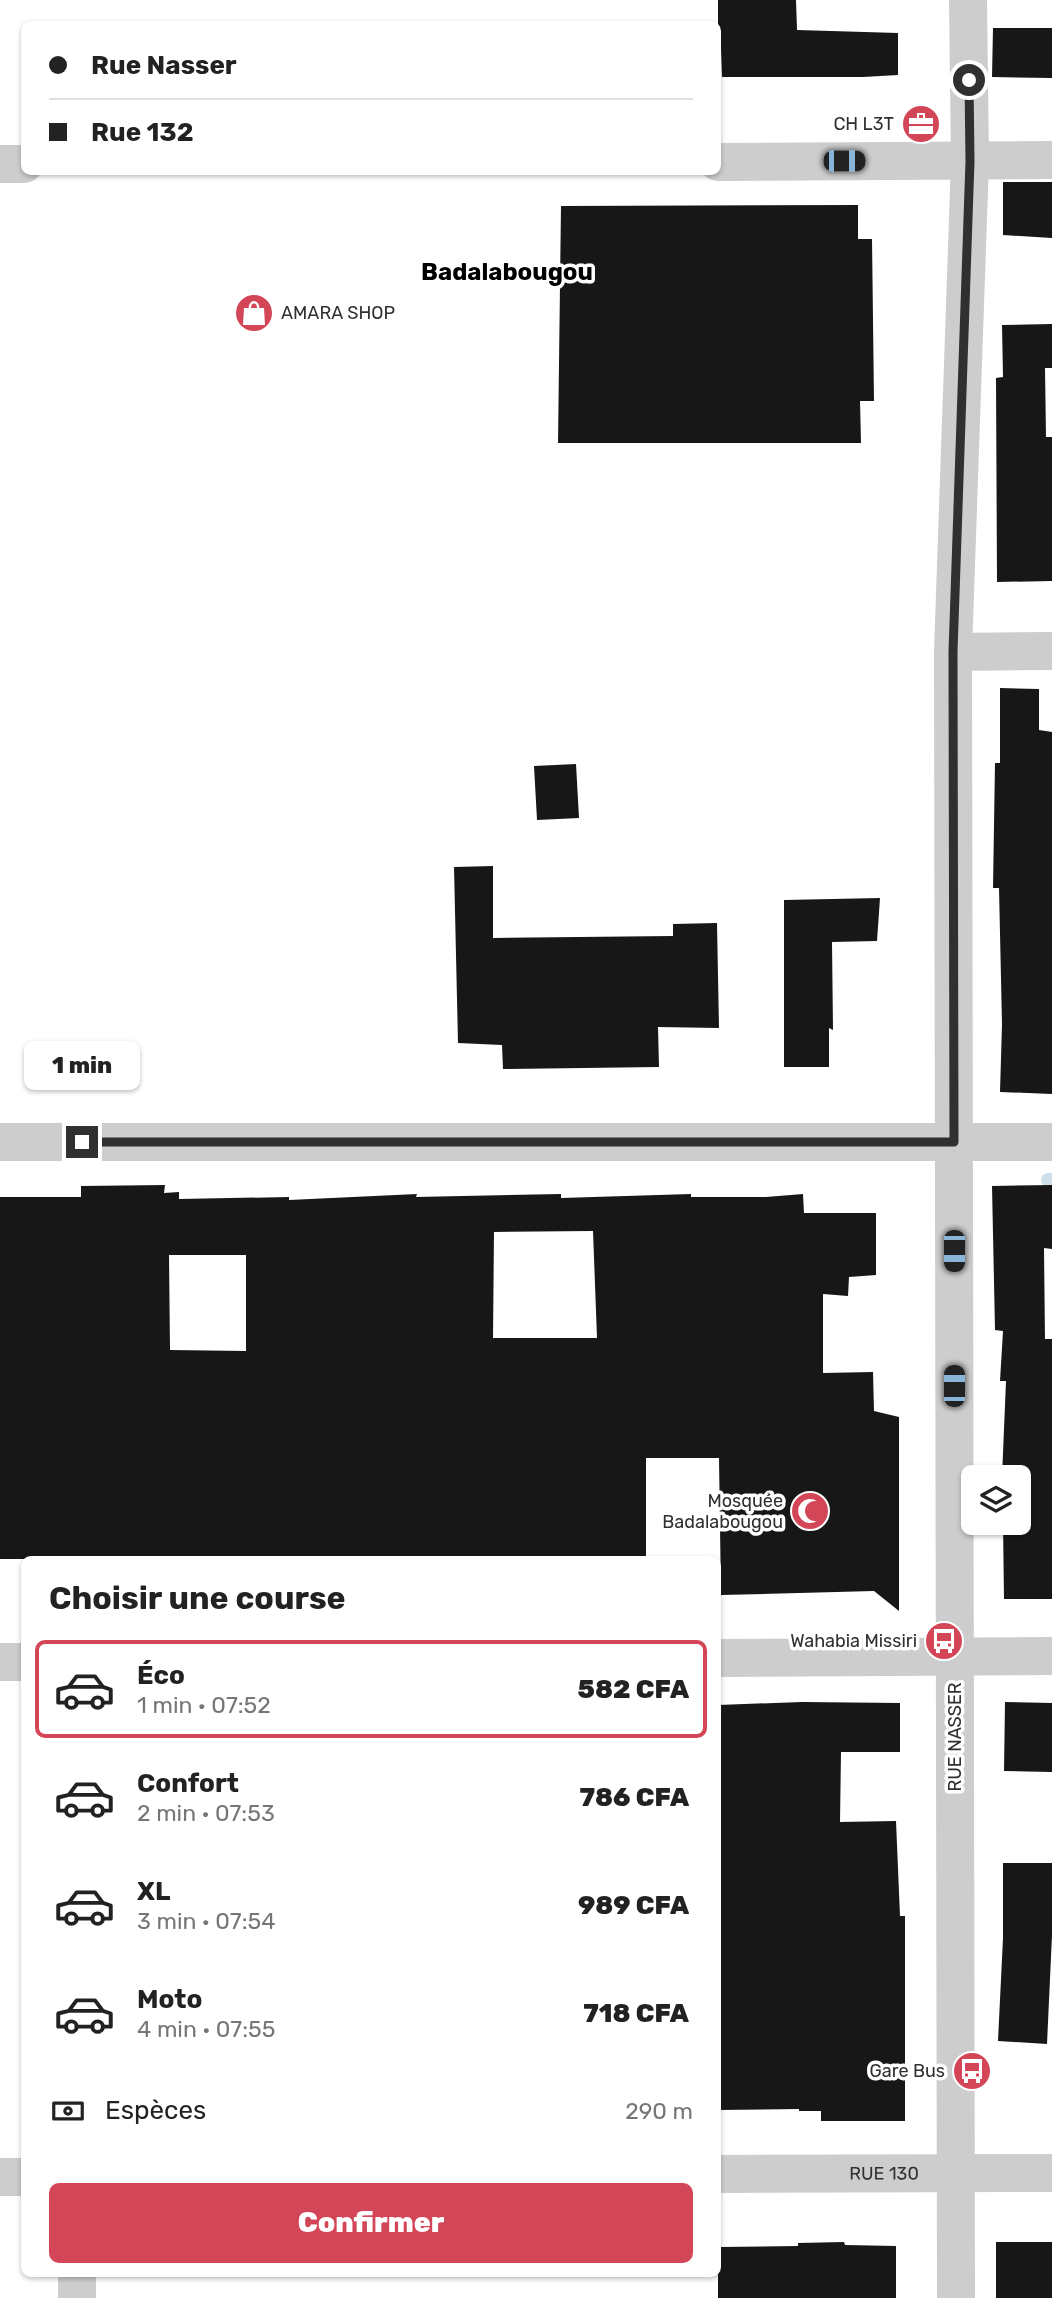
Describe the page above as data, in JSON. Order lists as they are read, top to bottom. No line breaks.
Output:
{"streets":{"street":["RUE NASSER","RUE 130"]},"crossings":[["RUE NASSER","RUE 130"]],"districts":["Badalabougou"],"places":{"office":["CH L3T"],"shop":["AMARA SHOP"],"mosque":["Mosquée Badalabougou"],"bus stop":["Wahabia Missiri","Gare Bus"]},"page":{"banner":["Rue Nasser","Rue 132"],"bubble":"1 min","heading":"Choisir une course","list":[{"name":"Éco","note":"1 min · 07:52","value":"582 CFA"},{"name":"Confort","note":"2 min · 07:53","value":"786 CFA"},{"name":"XL","note":"3 min · 07:54","value":"989 CFA"},{"name":"Moto","note":"4 min · 07:55","value":"718 CFA"}],"pay":["Espèces","290 m"],"buttons":"Confirmer"}}
